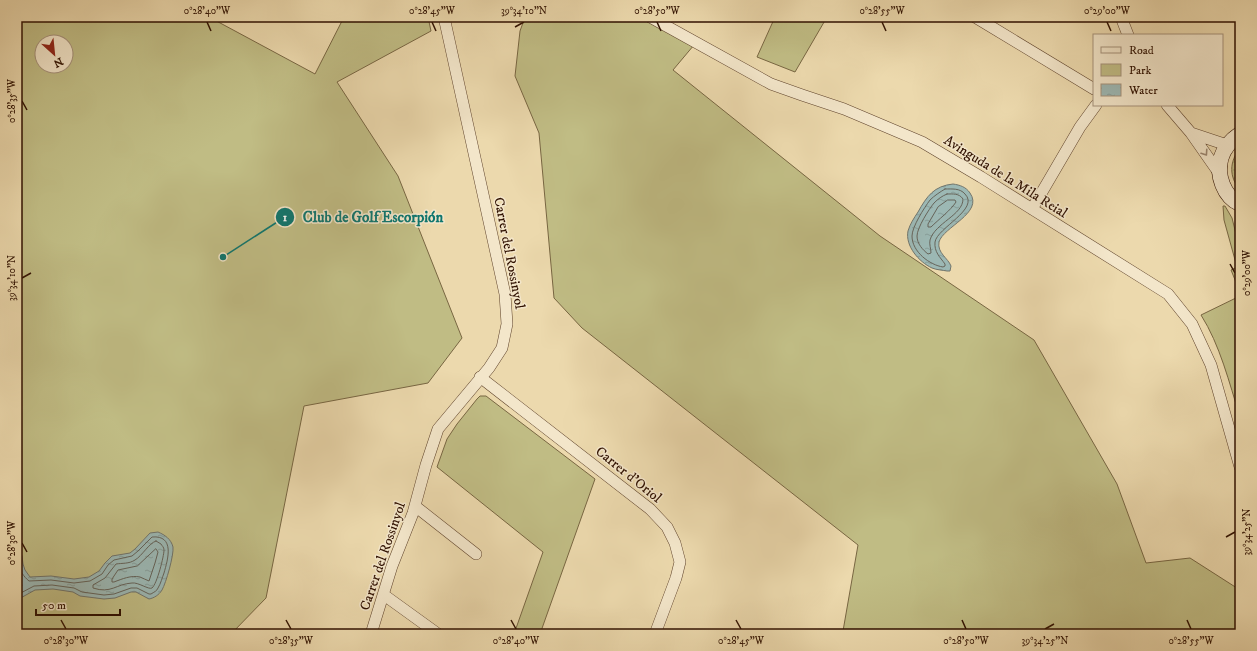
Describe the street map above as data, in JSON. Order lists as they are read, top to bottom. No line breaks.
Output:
{"streets":{"street":["Avinguda de la Mila Reial","Carrer del Rossinyol","Carrer d'Oriol"]},"crossings":[["Carrer del Rossinyol","Carrer d'Oriol"]],"places":["Club de Golf Escorpión"],"legend":["Road","Park","Water"],"scale_bar":"50 m","north":"bottom right","coordinates":["0°28'40\"W","0°28'45\"W","39°34'10\"N","0°28'50\"W","0°28'55\"W","0°29'00\"W","0°28'35\"W","39°34'25\"N","0°28'30\"W"]}
